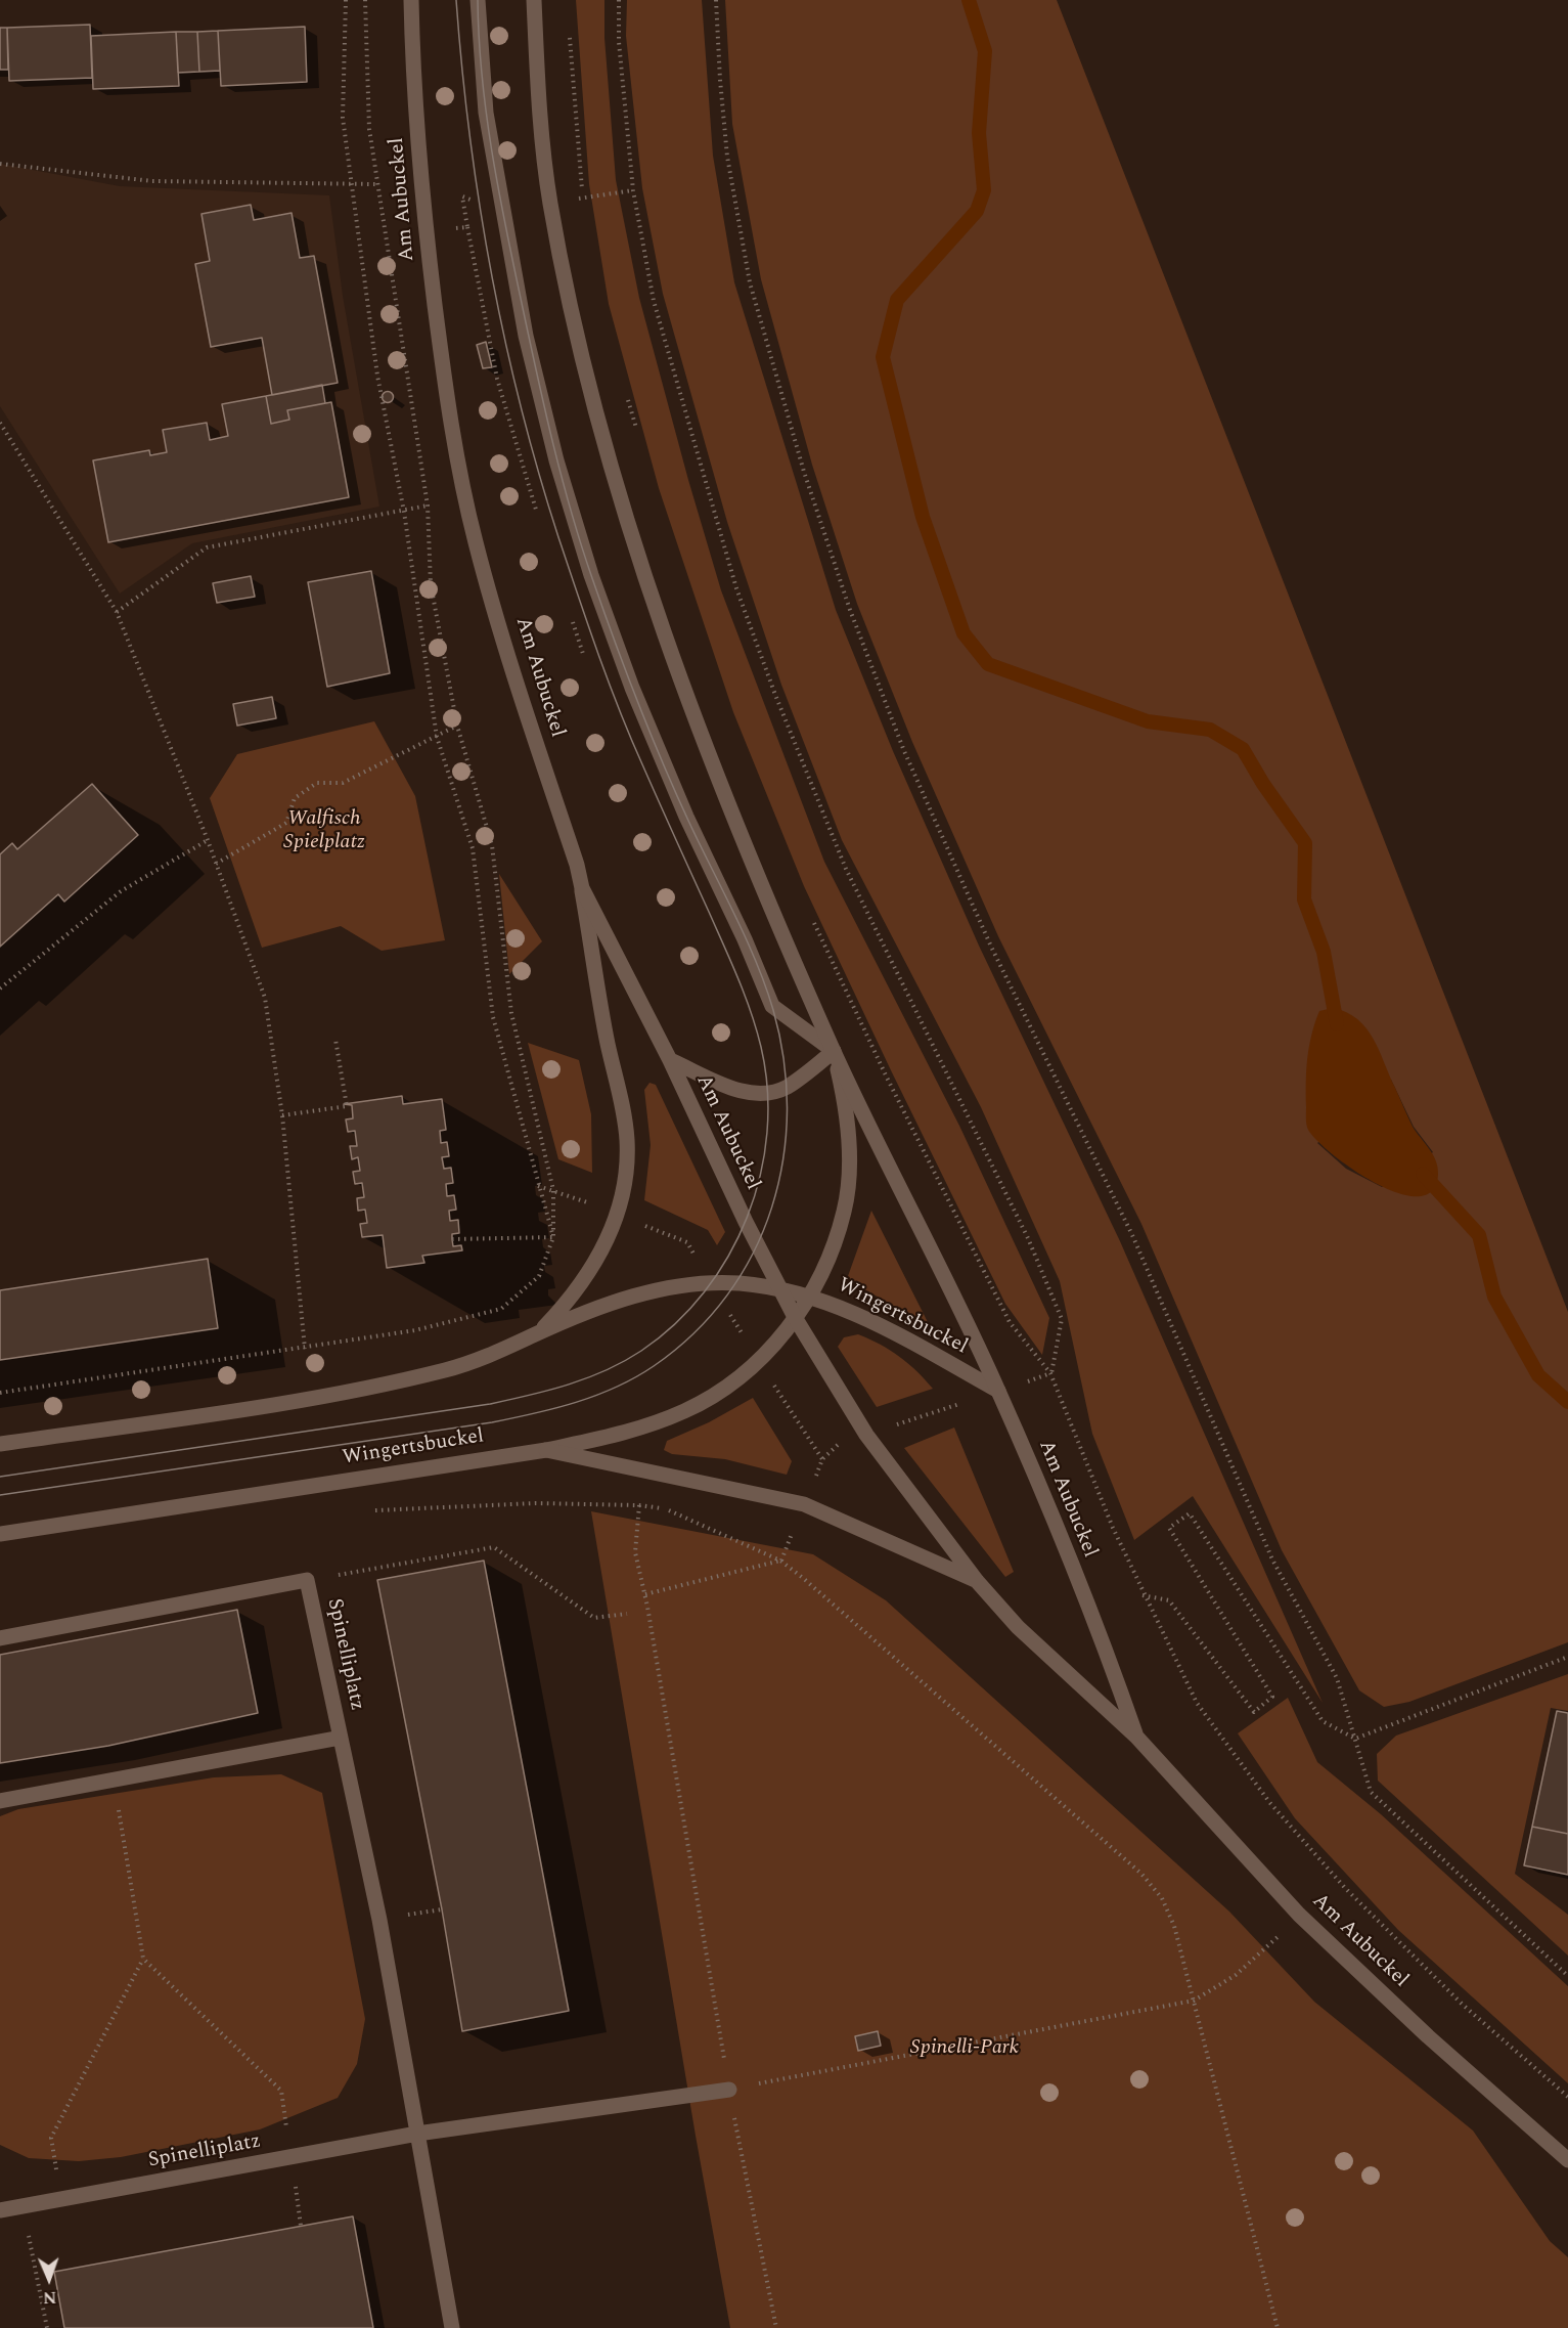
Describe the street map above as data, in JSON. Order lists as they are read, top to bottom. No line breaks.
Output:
{"streets":{"main road":["Am Aubuckel","Wingertsbuckel","Spinelliplatz"]},"crossings":[["Am Aubuckel","Wingertsbuckel"]],"parks":["Walfisch Spielplatz","Spinelli-Park"],"north":"bottom"}
